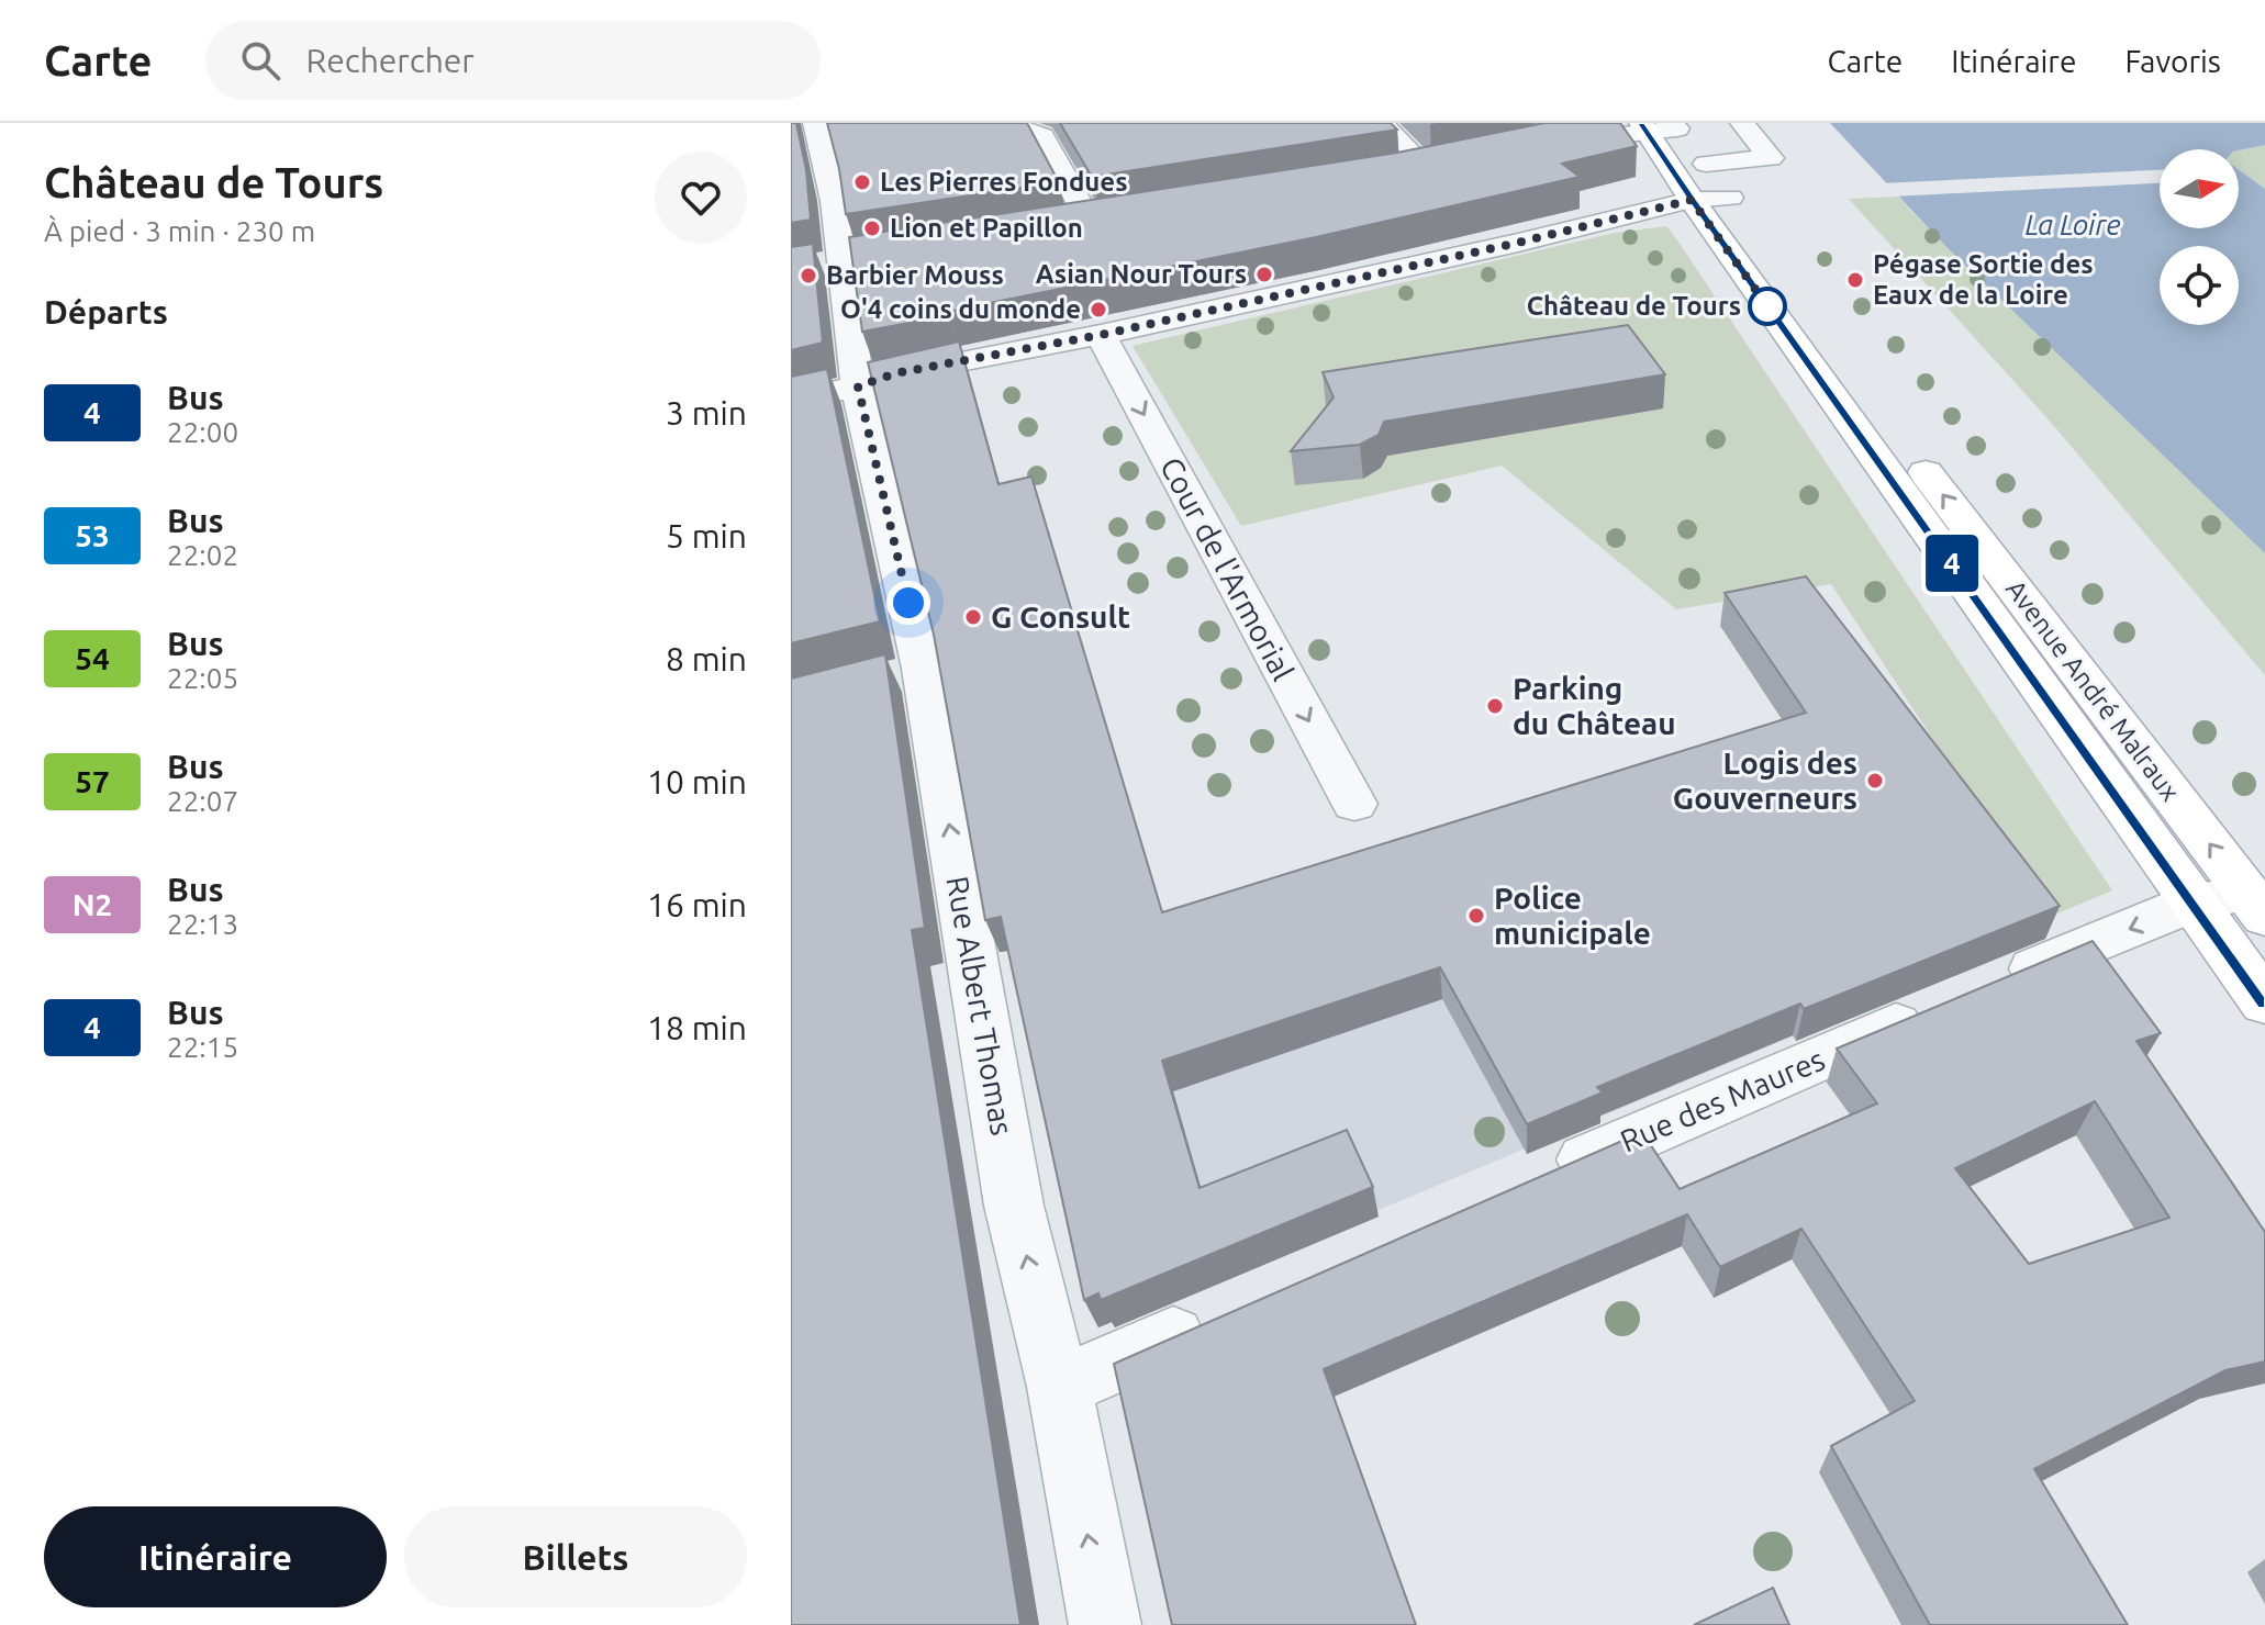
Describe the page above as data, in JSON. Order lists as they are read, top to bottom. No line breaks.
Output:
{"streets":{"main road":["Avenue André Malraux"],"street":["Cour de l'Armorial","Rue Albert Thomas","Rue des Maures"]},"crossings":[["Avenue André Malraux","Rue des Maures"]],"one_way":["Cour de l'Armorial","Rue Albert Thomas","Rue des Maures"],"water":["La Loire"],"places":["Les Pierres Fondues","Lion et Papillon","Asian Nour Tours","Barbier Mouss","Pégase Sortie des Eaux de la Loire","Château de Tours","O'4 coins du monde","G Consult","Parking du Château","Logis des Gouverneurs","Police municipale"],"lines":["bus line 4"],"north":"right","page":{"header":"Carte","search":"Rechercher","nav":["Carte","Itinéraire","Favoris"],"heading":[["Château de Tours","À pied · 3 min · 230 m"],"Départs"],"on_map":"4","list":[{"mark":"4","name":"Bus","note":"22:00","value":"3 min"},{"mark":"53","name":"Bus","note":"22:02","value":"5 min"},{"mark":"54","name":"Bus","note":"22:05","value":"8 min"},{"mark":"57","name":"Bus","note":"22:07","value":"10 min"},{"mark":"N2","name":"Bus","note":"22:13","value":"16 min"},{"mark":"4","name":"Bus","note":"22:15","value":"18 min"}],"buttons":["Itinéraire","Billets"]}}
